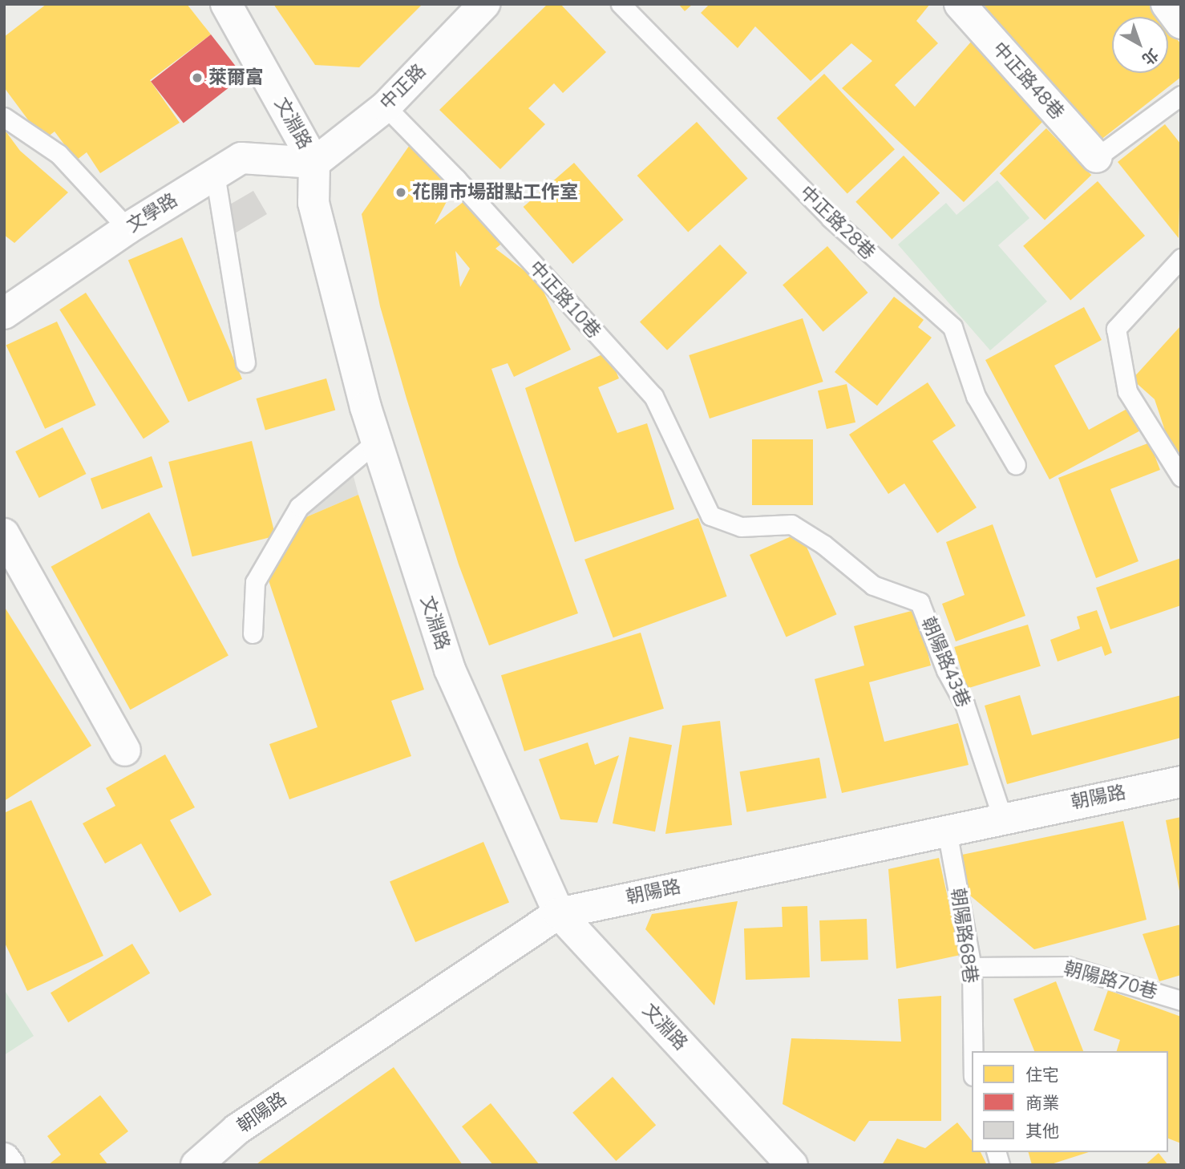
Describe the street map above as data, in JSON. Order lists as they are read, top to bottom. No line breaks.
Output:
{"streets":{"street":["中正路48巷","中正路","文淵路","文學路","朝陽路"],"lane":["中正路28巷","中正路10巷","朝陽路43巷","朝陽路68巷","朝陽路70巷"]},"crossings":[["中正路","文淵路"],["中正路","文學路"],["中正路","中正路10巷"],["文淵路","文學路"],["文淵路","朝陽路"],["中正路10巷","朝陽路43巷"],["朝陽路43巷","朝陽路"],["朝陽路","朝陽路68巷"],["朝陽路68巷","朝陽路70巷"]],"places":["萊爾富","花開市場甜點工作室"],"legend":["住宅","商業","其他"],"north":"bottom right"}
